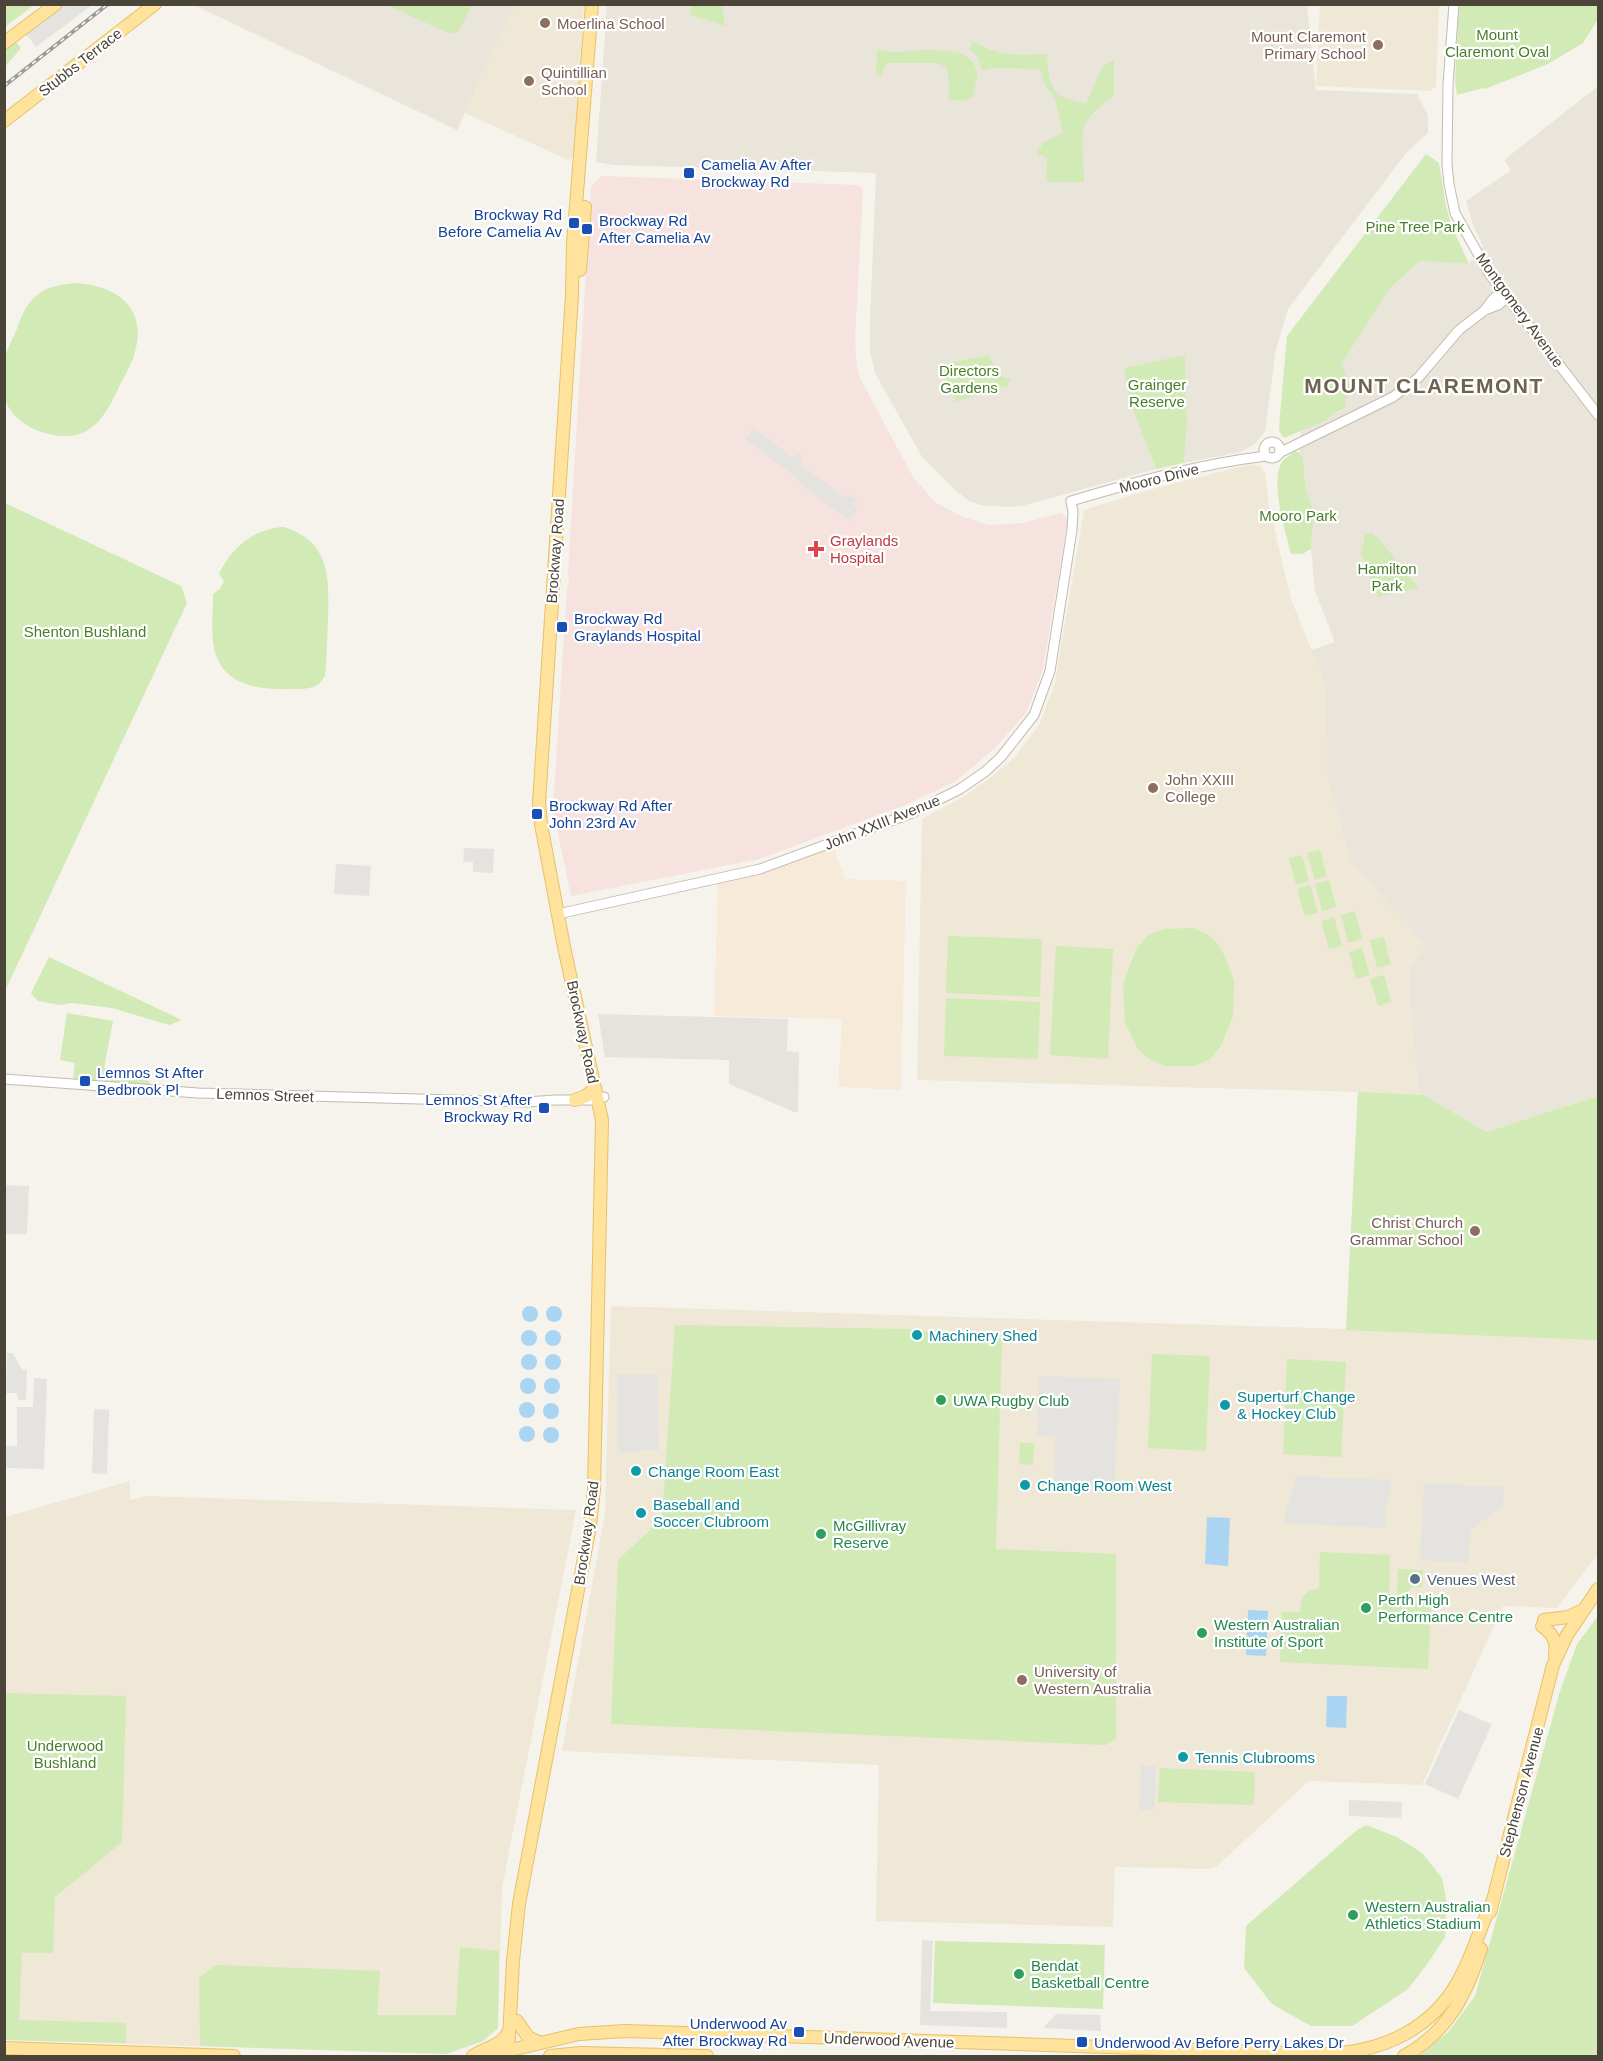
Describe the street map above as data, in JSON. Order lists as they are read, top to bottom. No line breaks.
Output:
{"streets":{"main road":["Stubbs Terrace","Brockway Road","Stephenson Avenue","Underwood Avenue"],"street":["Montgomery Avenue","Mooro Drive","John XXIII Avenue","Lemnos Street"]},"crossings":[["Montgomery Avenue","Mooro Drive"],["Mooro Drive","John XXIII Avenue"],["Brockway Road","John XXIII Avenue"],["Brockway Road","Lemnos Street"],["Brockway Road","Underwood Avenue"],["Stephenson Avenue","Underwood Avenue"]],"districts":["MOUNT CLAREMONT"],"parks":["Mount Claremont Oval","Pine Tree Park","Directors Gardens","Grainger Reserve","Mooro Park","Hamilton Park","Shenton Bushland","Underwood Bushland"],"places":{"other":["Moerlina School","Mount Claremont Primary School","Quintillian School","John XXIII College","Christ Church Grammar School","Machinery Shed","UWA Rugby Club","Superturf Change & Hockey Club","Change Room East","Change Room West","Baseball and Soccer Clubroom","McGillivray Reserve","Venues West","Perth High Performance Centre","Western Australian Institute of Sport","University of Western Australia","Tennis Clubrooms","Western Australian Athletics Stadium","Bendat Basketball Centre"],"transit":["Camelia Av After Brockway Rd","Brockway Rd Before Camelia Av","Brockway Rd After Camelia Av","Brockway Rd Graylands Hospital","Brockway Rd After John 23rd Av","Lemnos St After Bedbrook Pl","Lemnos St After Brockway Rd","Underwood Av After Brockway Rd","Underwood Av Before Perry Lakes Dr"],"health":["Graylands Hospital"]}}
